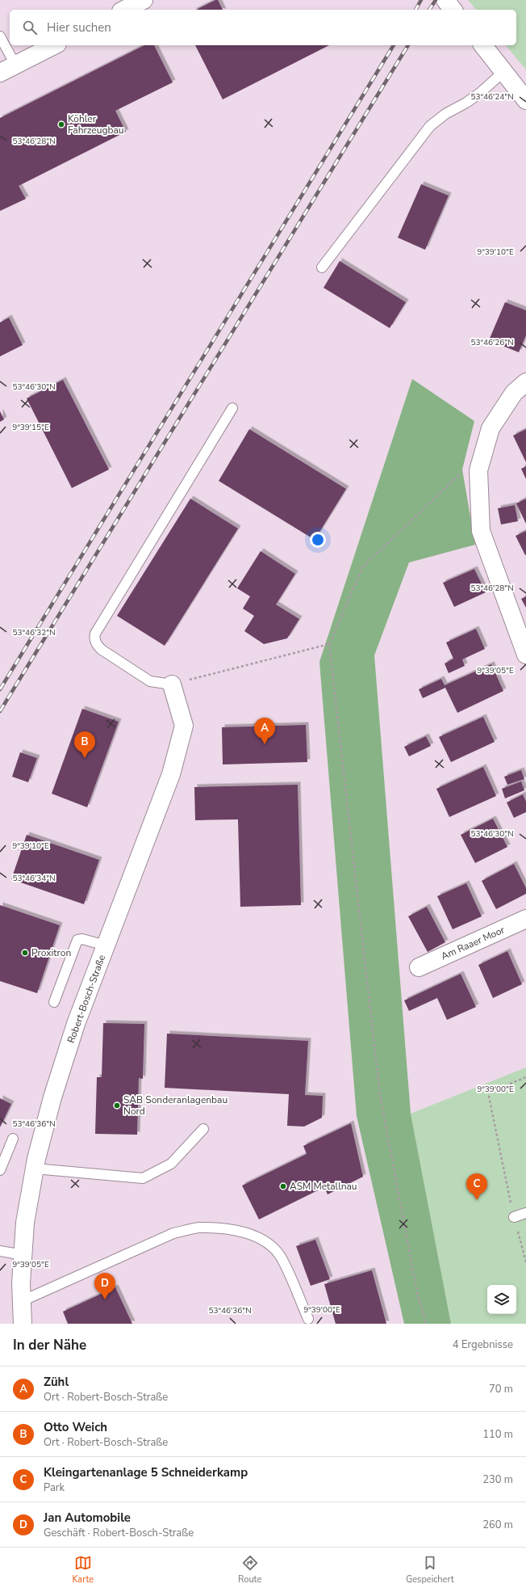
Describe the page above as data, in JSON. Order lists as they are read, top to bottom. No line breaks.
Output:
{"streets":{"street":["Am Raaer Moor","Robert-Bosch-Straße"]},"places":["Köhler Fahrzeugbau","Proxitron","SAB Sonderanlagenbau Nord","ASM Metallnau"],"page":{"search":"Hier suchen","pins":["A","B","C","D"],"heading":["In der Nähe","4 Ergebnisse"],"list":[{"mark":"A","name":"Zühl","note":"Ort · Robert-Bosch-Straße","value":"70 m"},{"mark":"B","name":"Otto Weich","note":"Ort · Robert-Bosch-Straße","value":"110 m"},{"mark":"C","name":"Kleingartenanlage 5 Schneiderkamp","note":"Park","value":"230 m"},{"mark":"D","name":"Jan Automobile","note":"Geschäft · Robert-Bosch-Straße","value":"260 m"}],"nav":["Karte","Route","Gespeichert"]},"coordinates":["53°46'24\"N","53°46'28\"N","9°39'10\"E","53°46'26\"N","53°46'30\"N","9°39'15\"E","53°46'32\"N","9°39'05\"E","53°46'34\"N","9°39'00\"E","53°46'36\"N"]}
